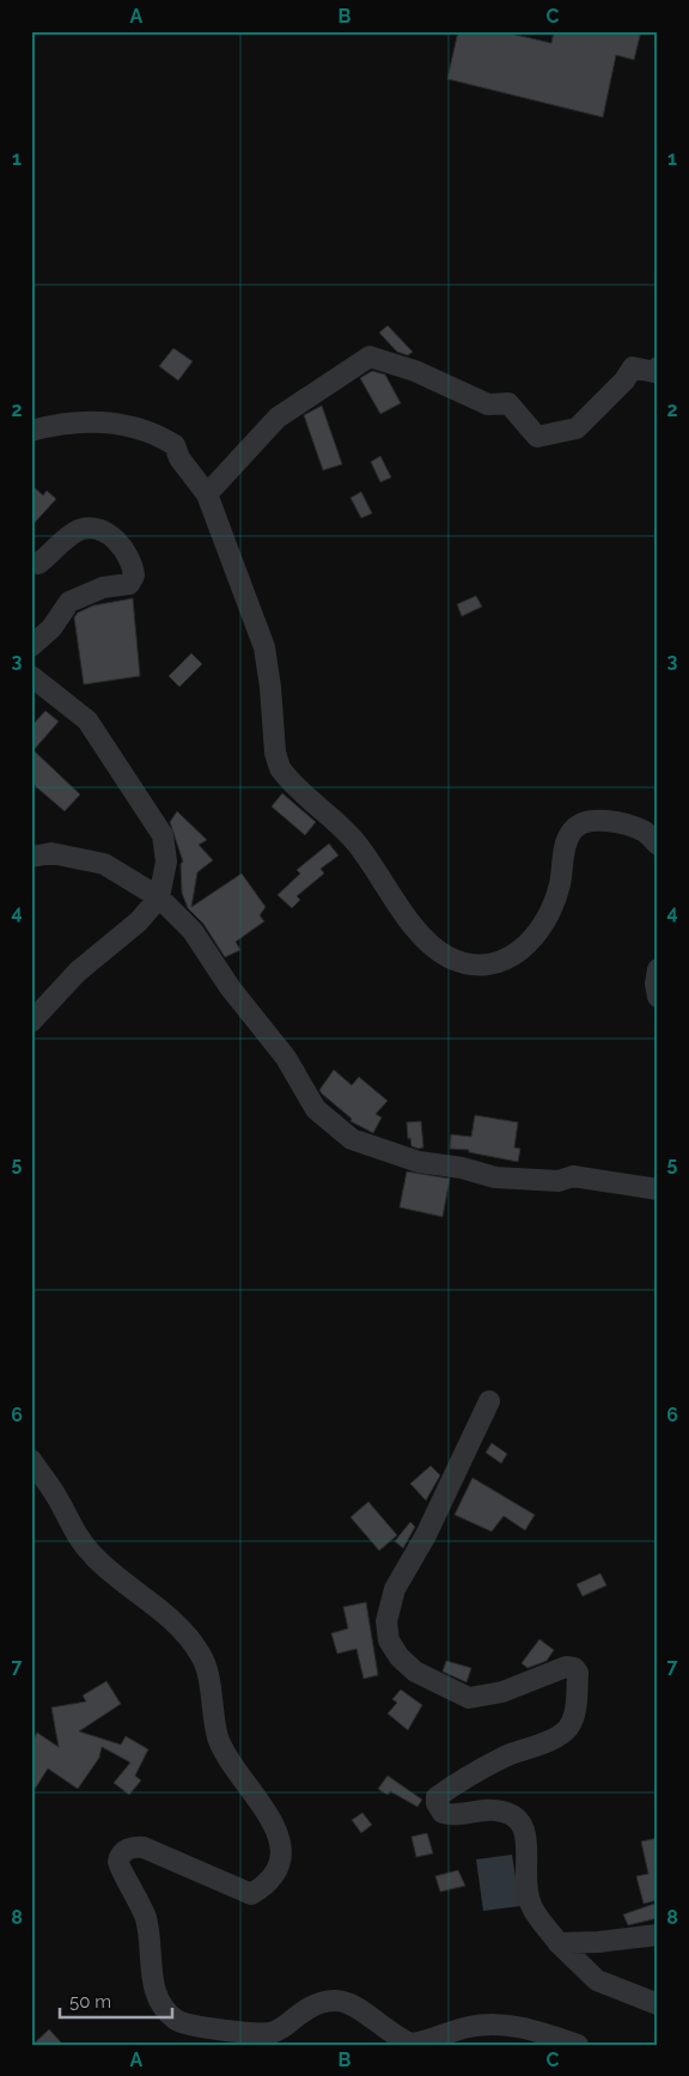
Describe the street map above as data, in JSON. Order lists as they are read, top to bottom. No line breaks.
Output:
{"scale_bar":"50 m","grid":{"columns":["A","B","C"],"rows":["1","2","3","4","5","6","7","8"]}}
